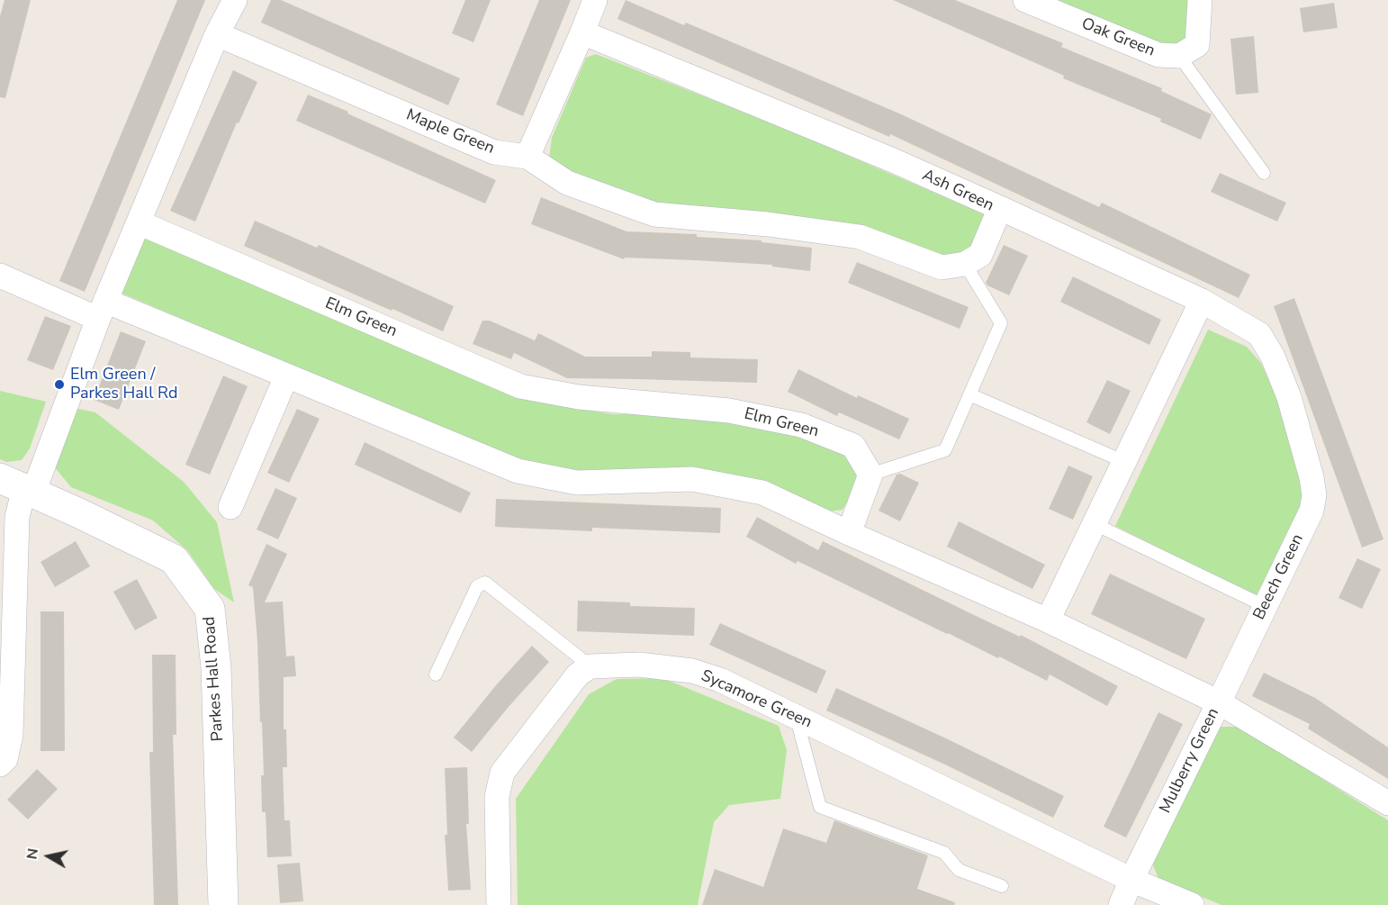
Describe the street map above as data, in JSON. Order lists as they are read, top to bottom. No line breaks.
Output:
{"streets":{"street":["Oak Green","Maple Green","Ash Green","Elm Green","Beech Green","Parkes Hall Road","Sycamore Green","Mulberry Green"]},"crossings":[["Ash Green","Beech Green"],["Beech Green","Mulberry Green"],["Sycamore Green","Mulberry Green"]],"places":["Elm Green / Parkes Hall Rd"],"north":"left"}
